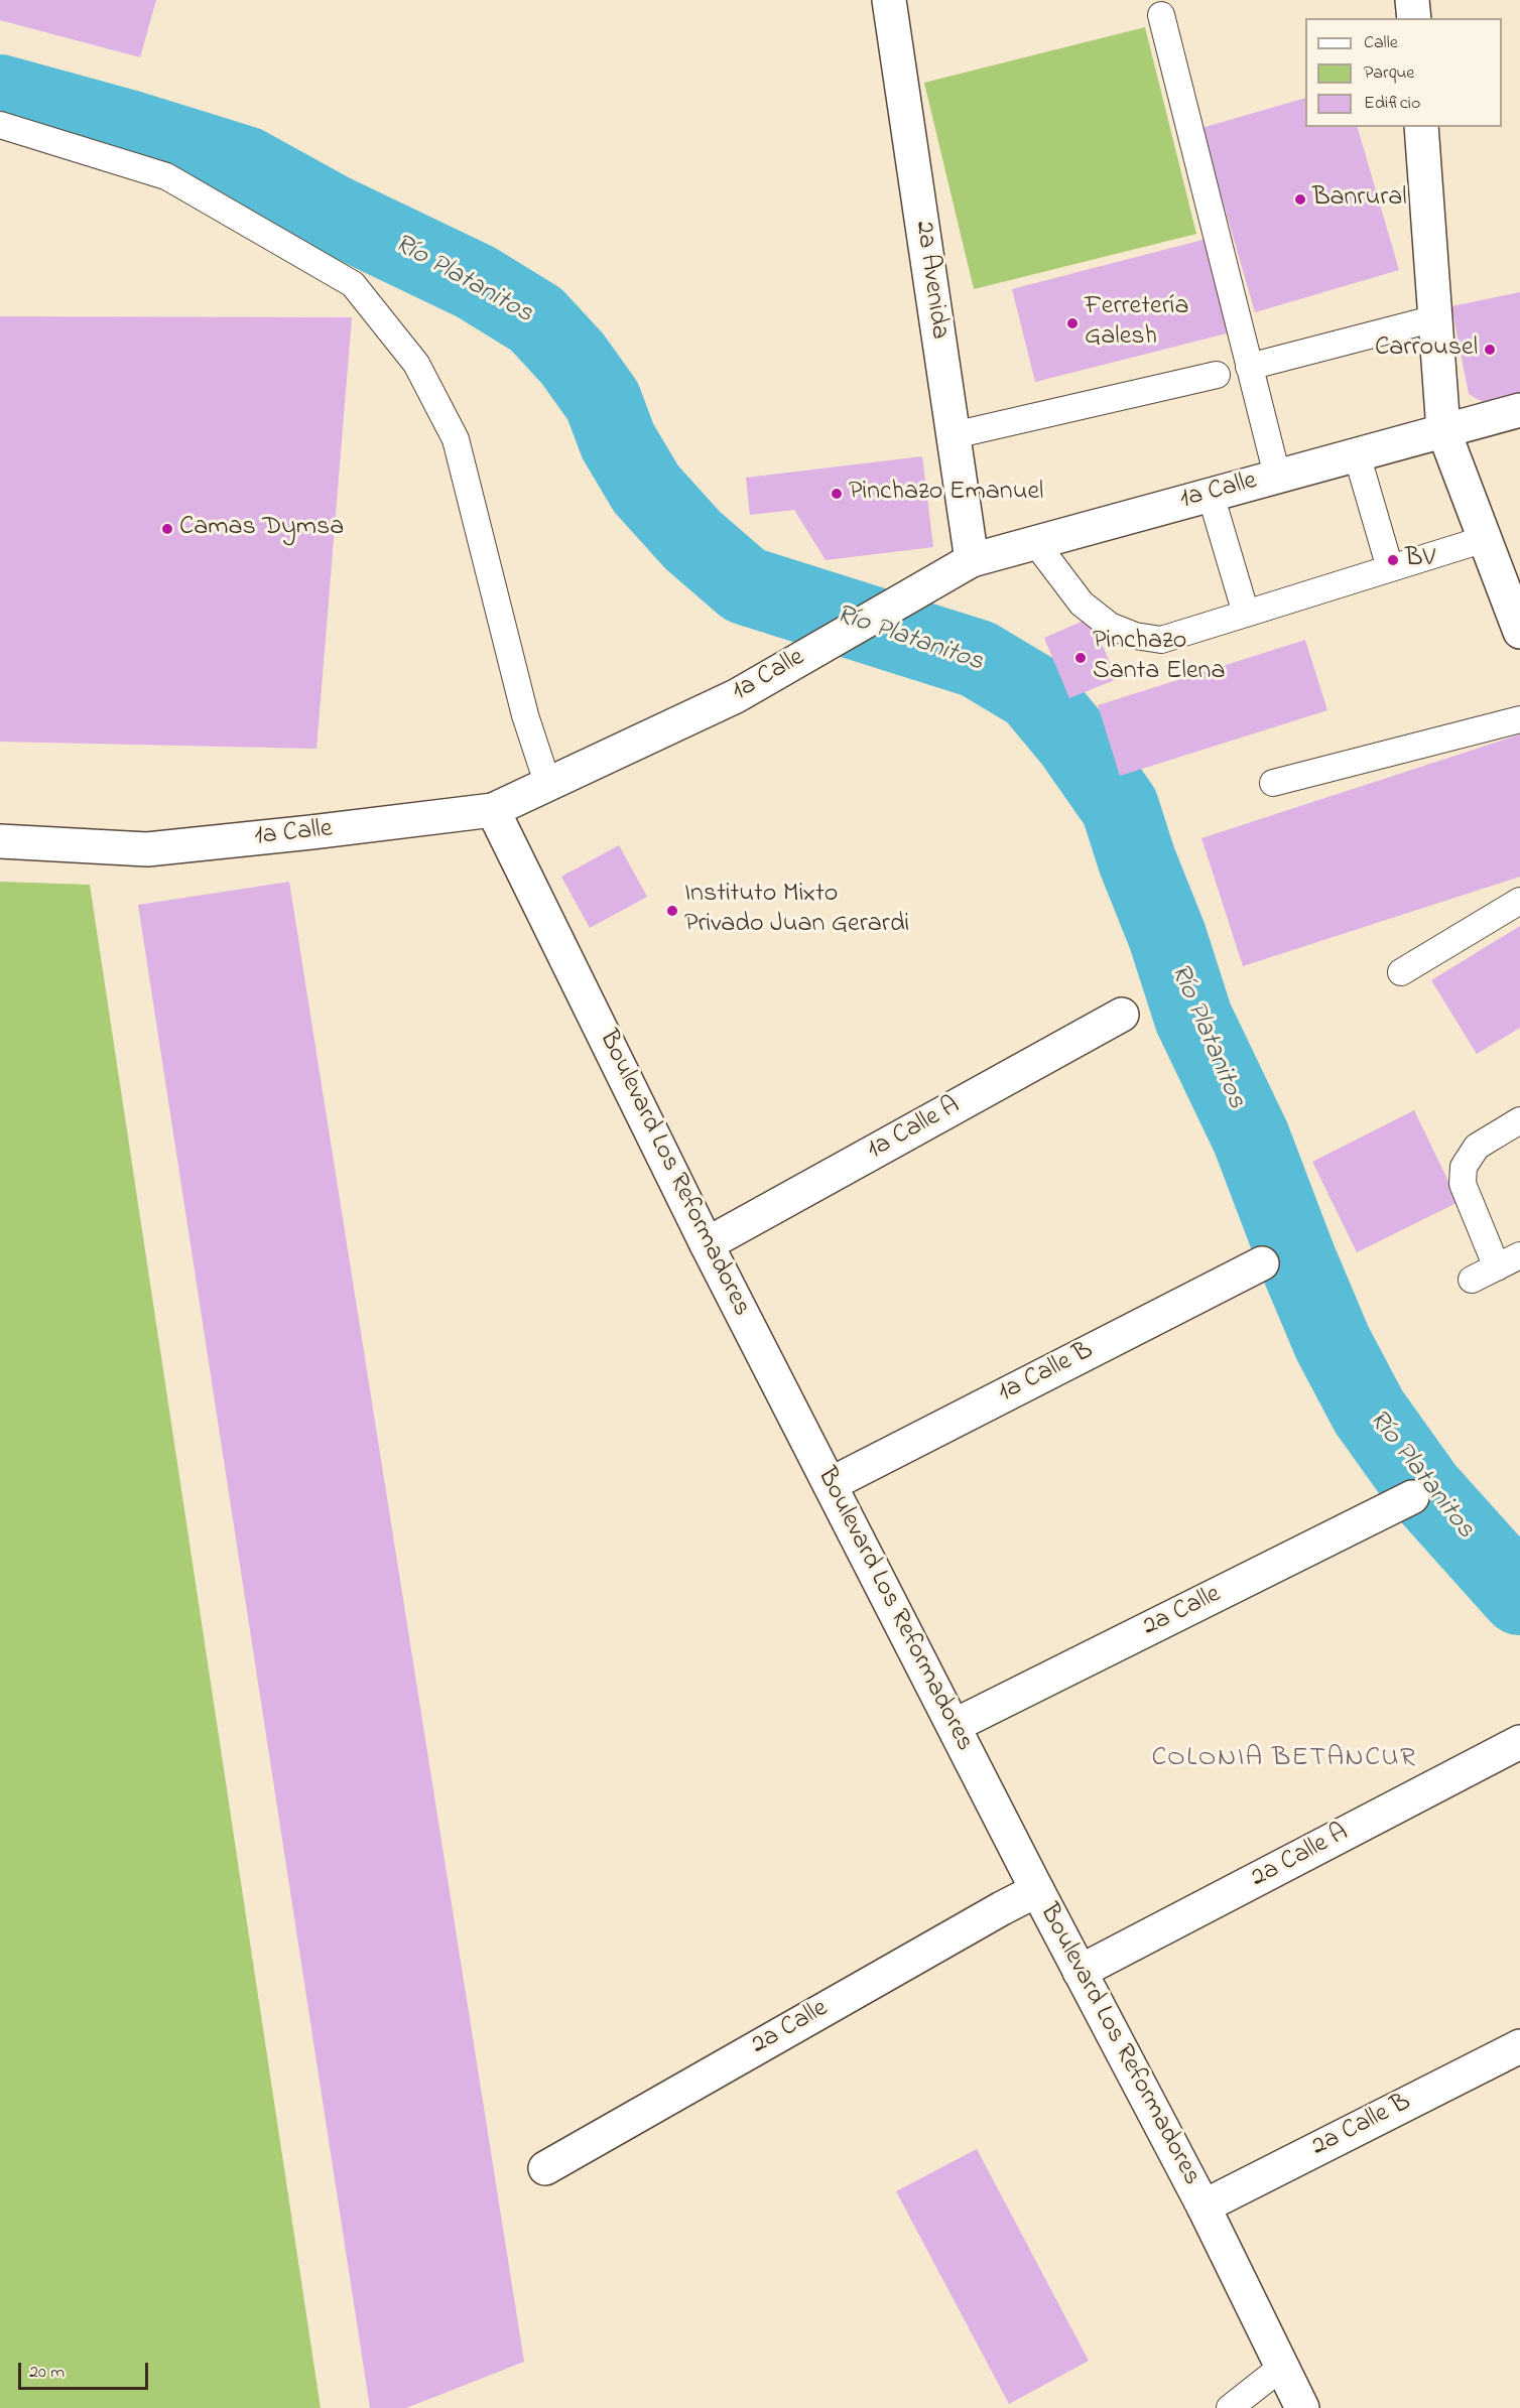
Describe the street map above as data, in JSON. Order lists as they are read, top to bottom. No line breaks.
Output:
{"streets":{"street":["2a Avenida","1a Calle","1a Calle A","Boulevard Los Reformadores","1a Calle B","2a Calle","2a Calle A","2a Calle B"]},"crossings":[["2a Avenida","1a Calle"],["1a Calle","Boulevard Los Reformadores"],["1a Calle A","Boulevard Los Reformadores"],["Boulevard Los Reformadores","1a Calle B"],["Boulevard Los Reformadores","2a Calle"],["Boulevard Los Reformadores","2a Calle A"],["Boulevard Los Reformadores","2a Calle B"]],"districts":["COLONIA BETANCUR"],"water":["Río Platanitos"],"places":["Banrural","Ferretería Galesh","Carrousel","Pinchazo Emanuel","Camas Dymsa","BV","Pinchazo Santa Elena","Instituto Mixto Privado Juan Gerardi"],"legend":["Calle","Parque","Edificio"],"scale_bar":"20 m"}
